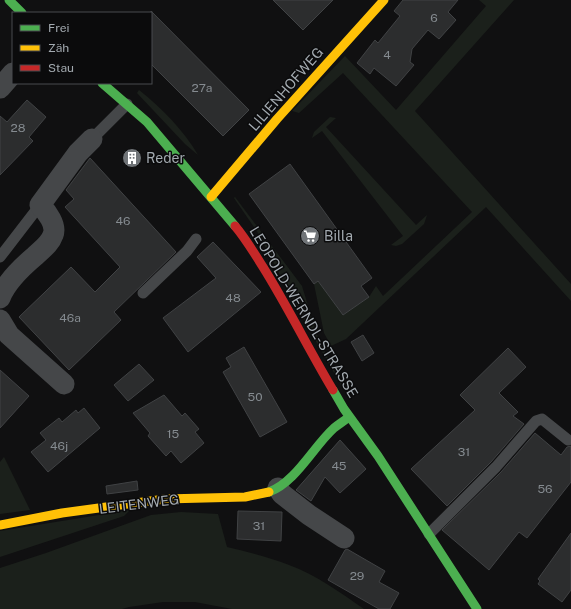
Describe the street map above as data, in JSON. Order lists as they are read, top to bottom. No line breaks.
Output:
{"streets":{"street":["LILIENHOFWEG","LEOPOLD-WERNDL-STRASSE","LEITENWEG"]},"crossings":[["LILIENHOFWEG","LEOPOLD-WERNDL-STRASSE"],["LEOPOLD-WERNDL-STRASSE","LEITENWEG"]],"places":{"building":["Reder"],"supermarket":["Billa"]},"house_numbers":["6","4","27a","28","46","48","46a","50","15","46j","31","45","56","31","29"],"legend":["Frei","Zäh","Stau"]}
